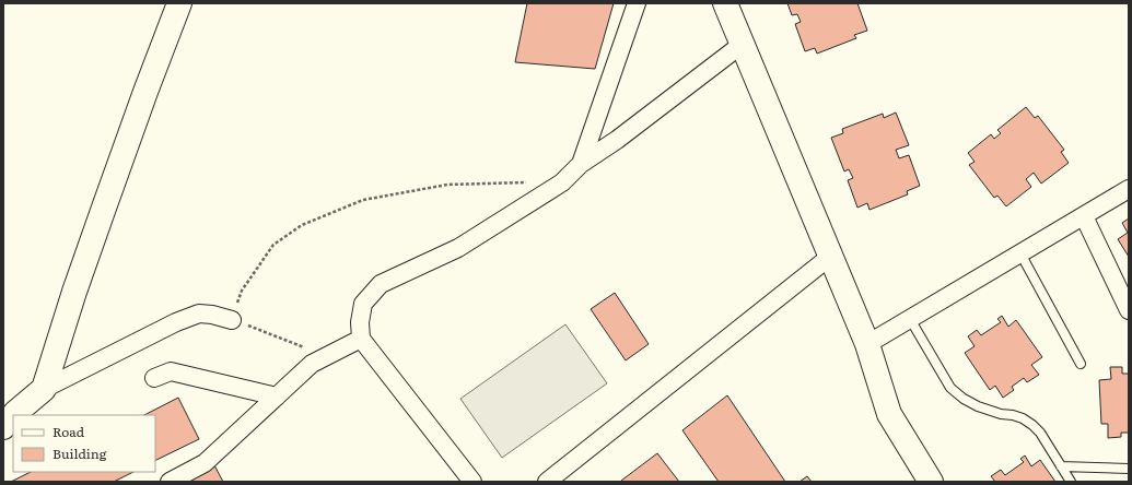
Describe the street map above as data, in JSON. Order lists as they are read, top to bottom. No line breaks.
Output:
{"legend":["Road","Building"]}
